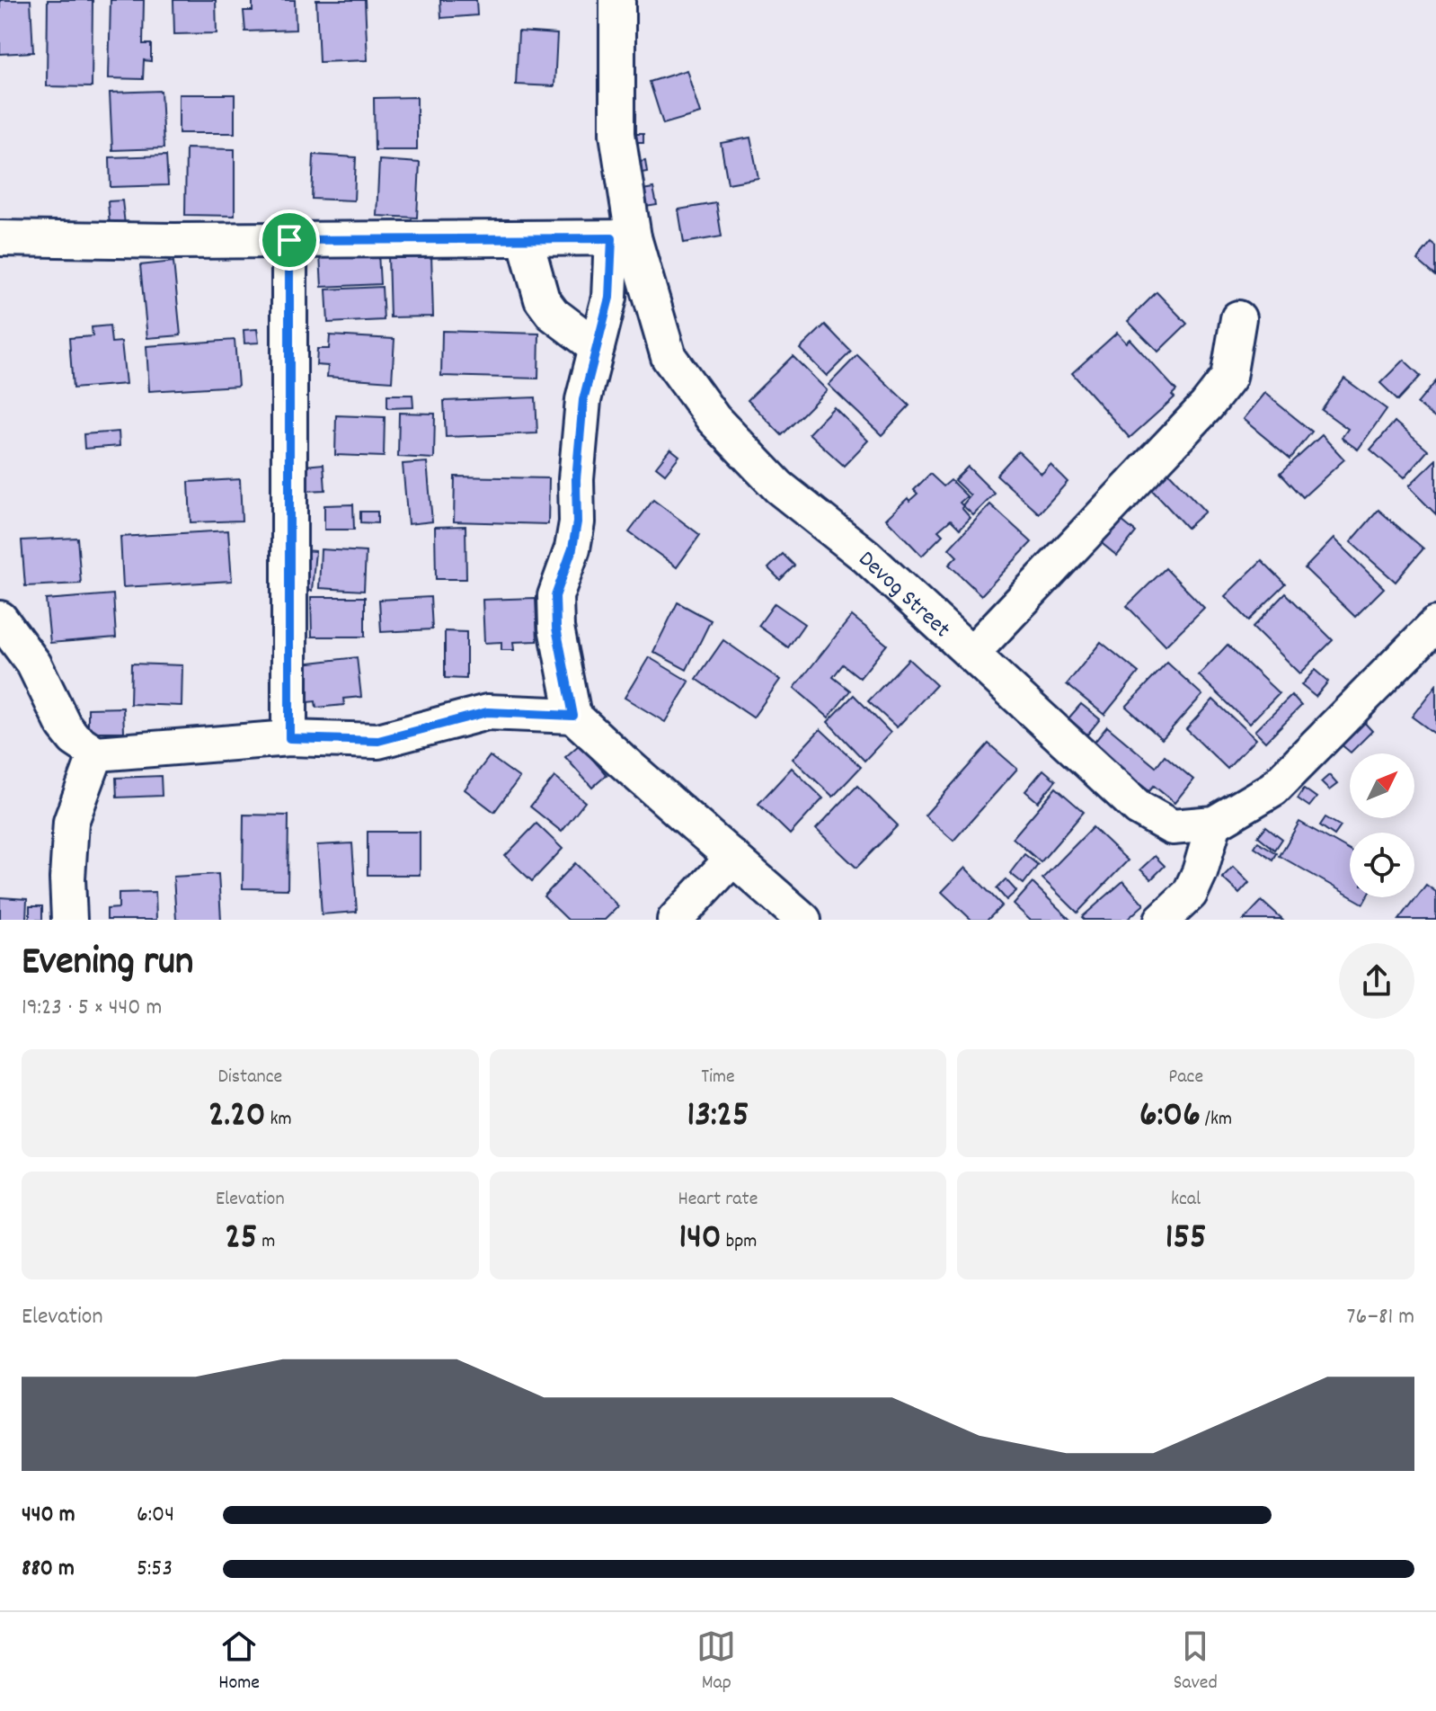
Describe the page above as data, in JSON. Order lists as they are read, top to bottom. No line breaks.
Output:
{"streets":{"street":["Devog Street"]},"north":"top right","page":{"heading":["Evening run","19:23 · 5 × 440 m"],"stats":[["Distance","2.20 km"],["Time","13:25"],["Pace","6:06 /km"],["Elevation","25 m"],["Heart rate","140 bpm"],["kcal","155"]],"chart":["Elevation","76–81 m"],"list":[{"name":"440 m","note":"6:04"},{"name":"880 m","note":"5:53"}],"tabs":["Home","Map","Saved"]}}
